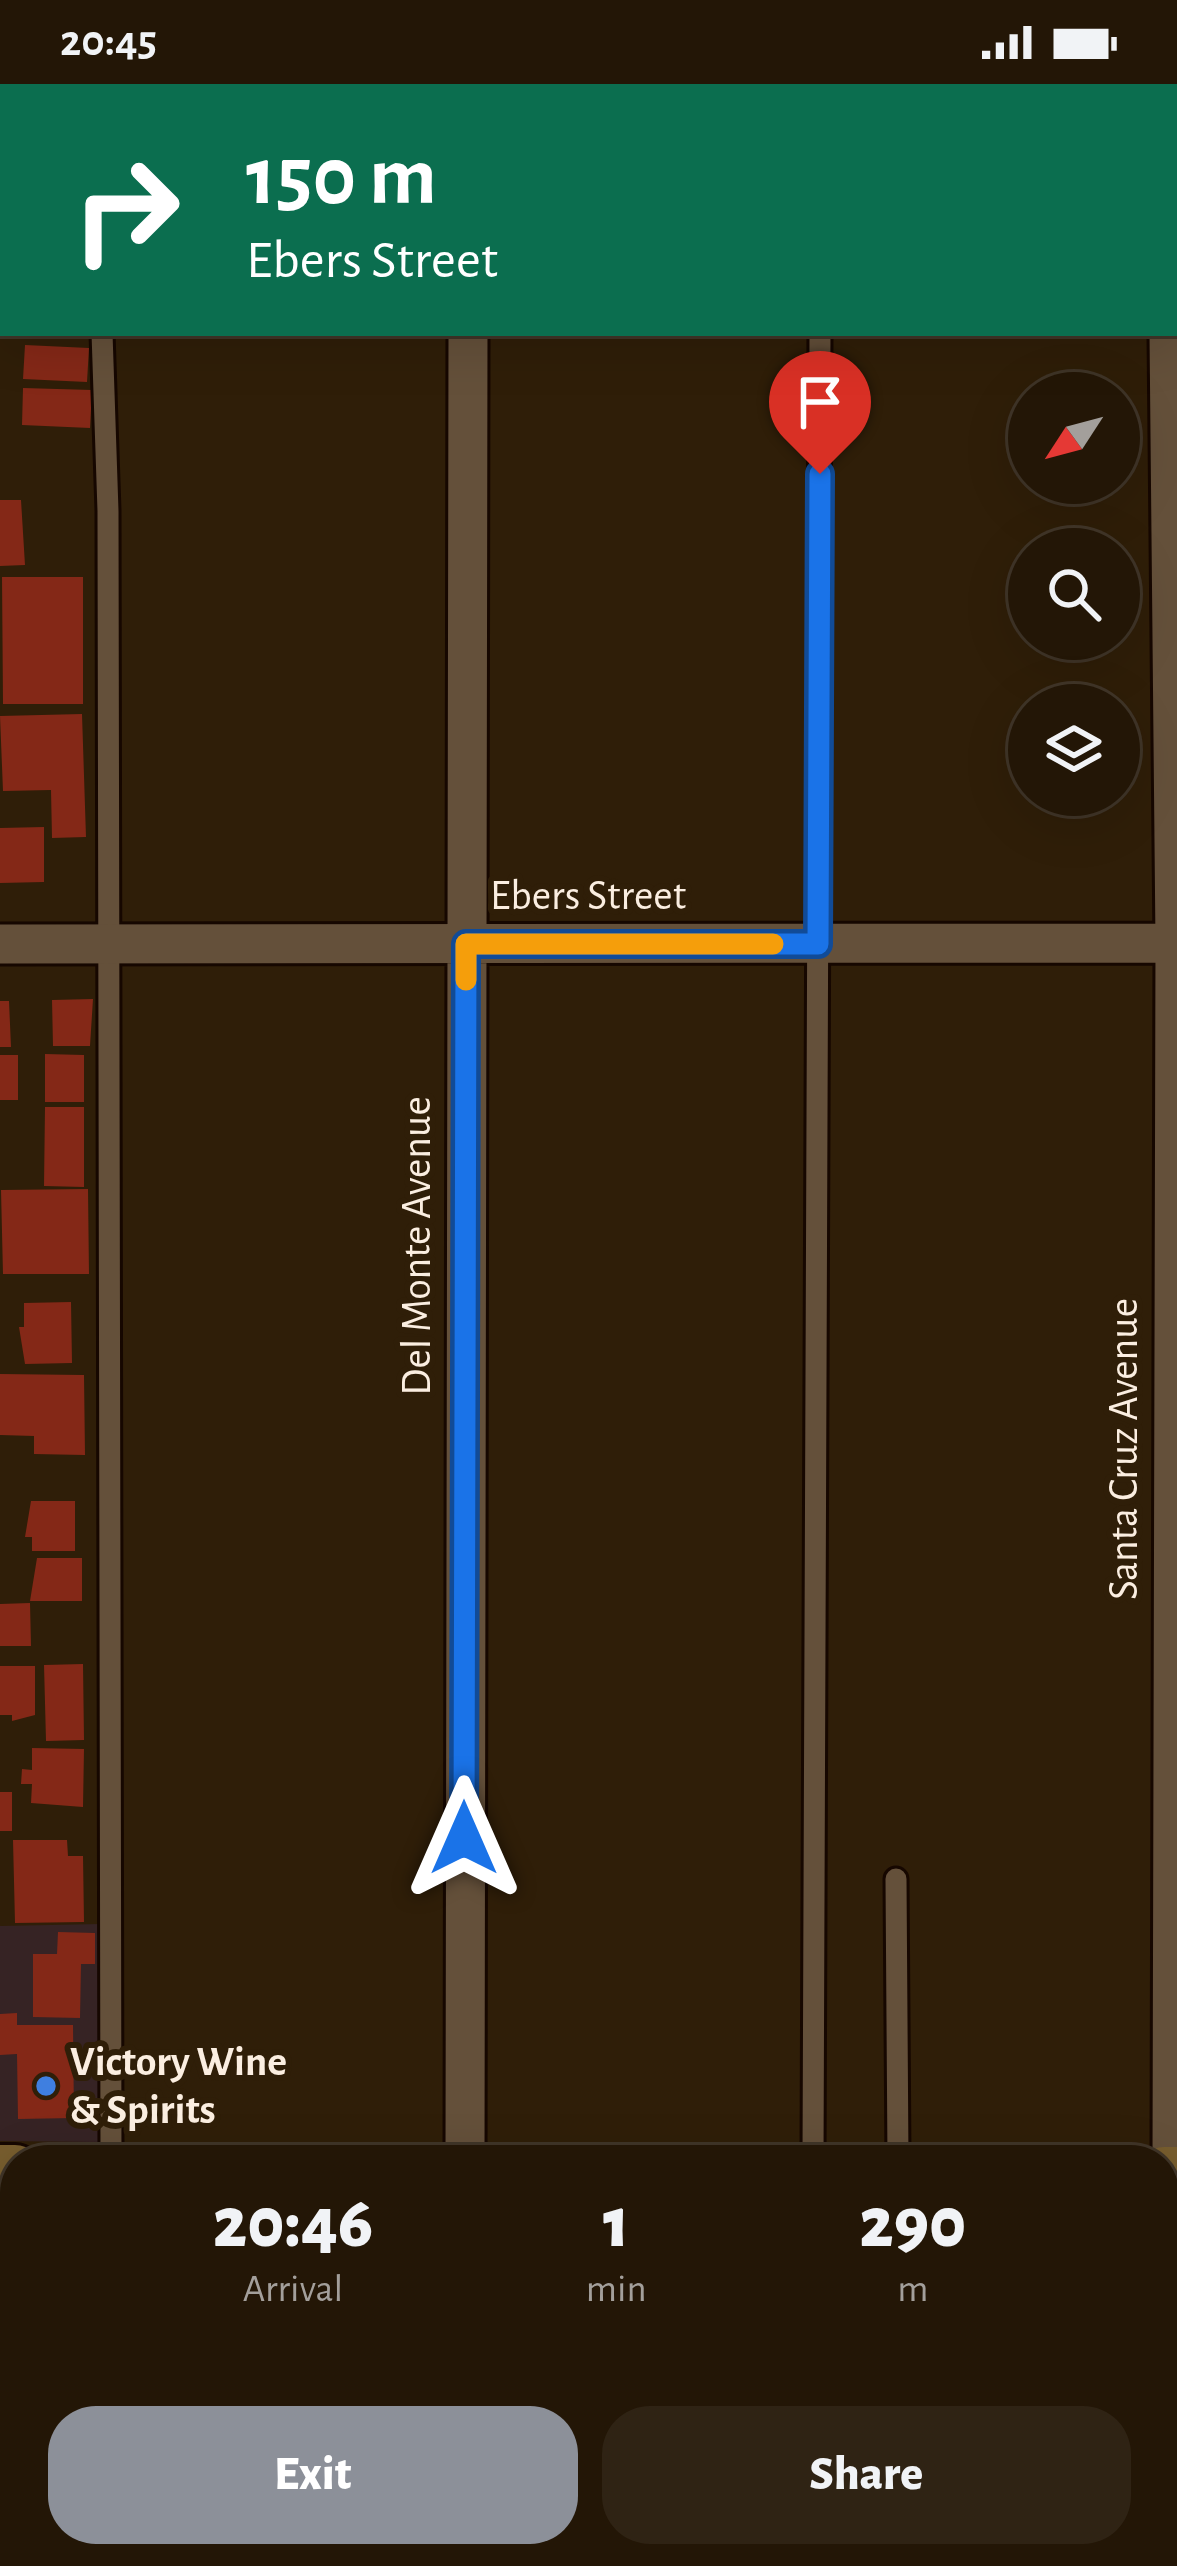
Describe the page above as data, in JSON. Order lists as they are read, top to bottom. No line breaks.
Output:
{"streets":{"street":["Ebers Street","Del Monte Avenue","Santa Cruz Avenue"]},"crossings":[["Ebers Street","Del Monte Avenue"],["Ebers Street","Santa Cruz Avenue"]],"places":["Victory Wine & Spirits"],"north":"bottom left","page":{"status":"20:45","turn":["150 m","Ebers Street"],"eta":["20:46","Arrival","1","min","290","m"],"buttons":["Exit","Share"]}}
